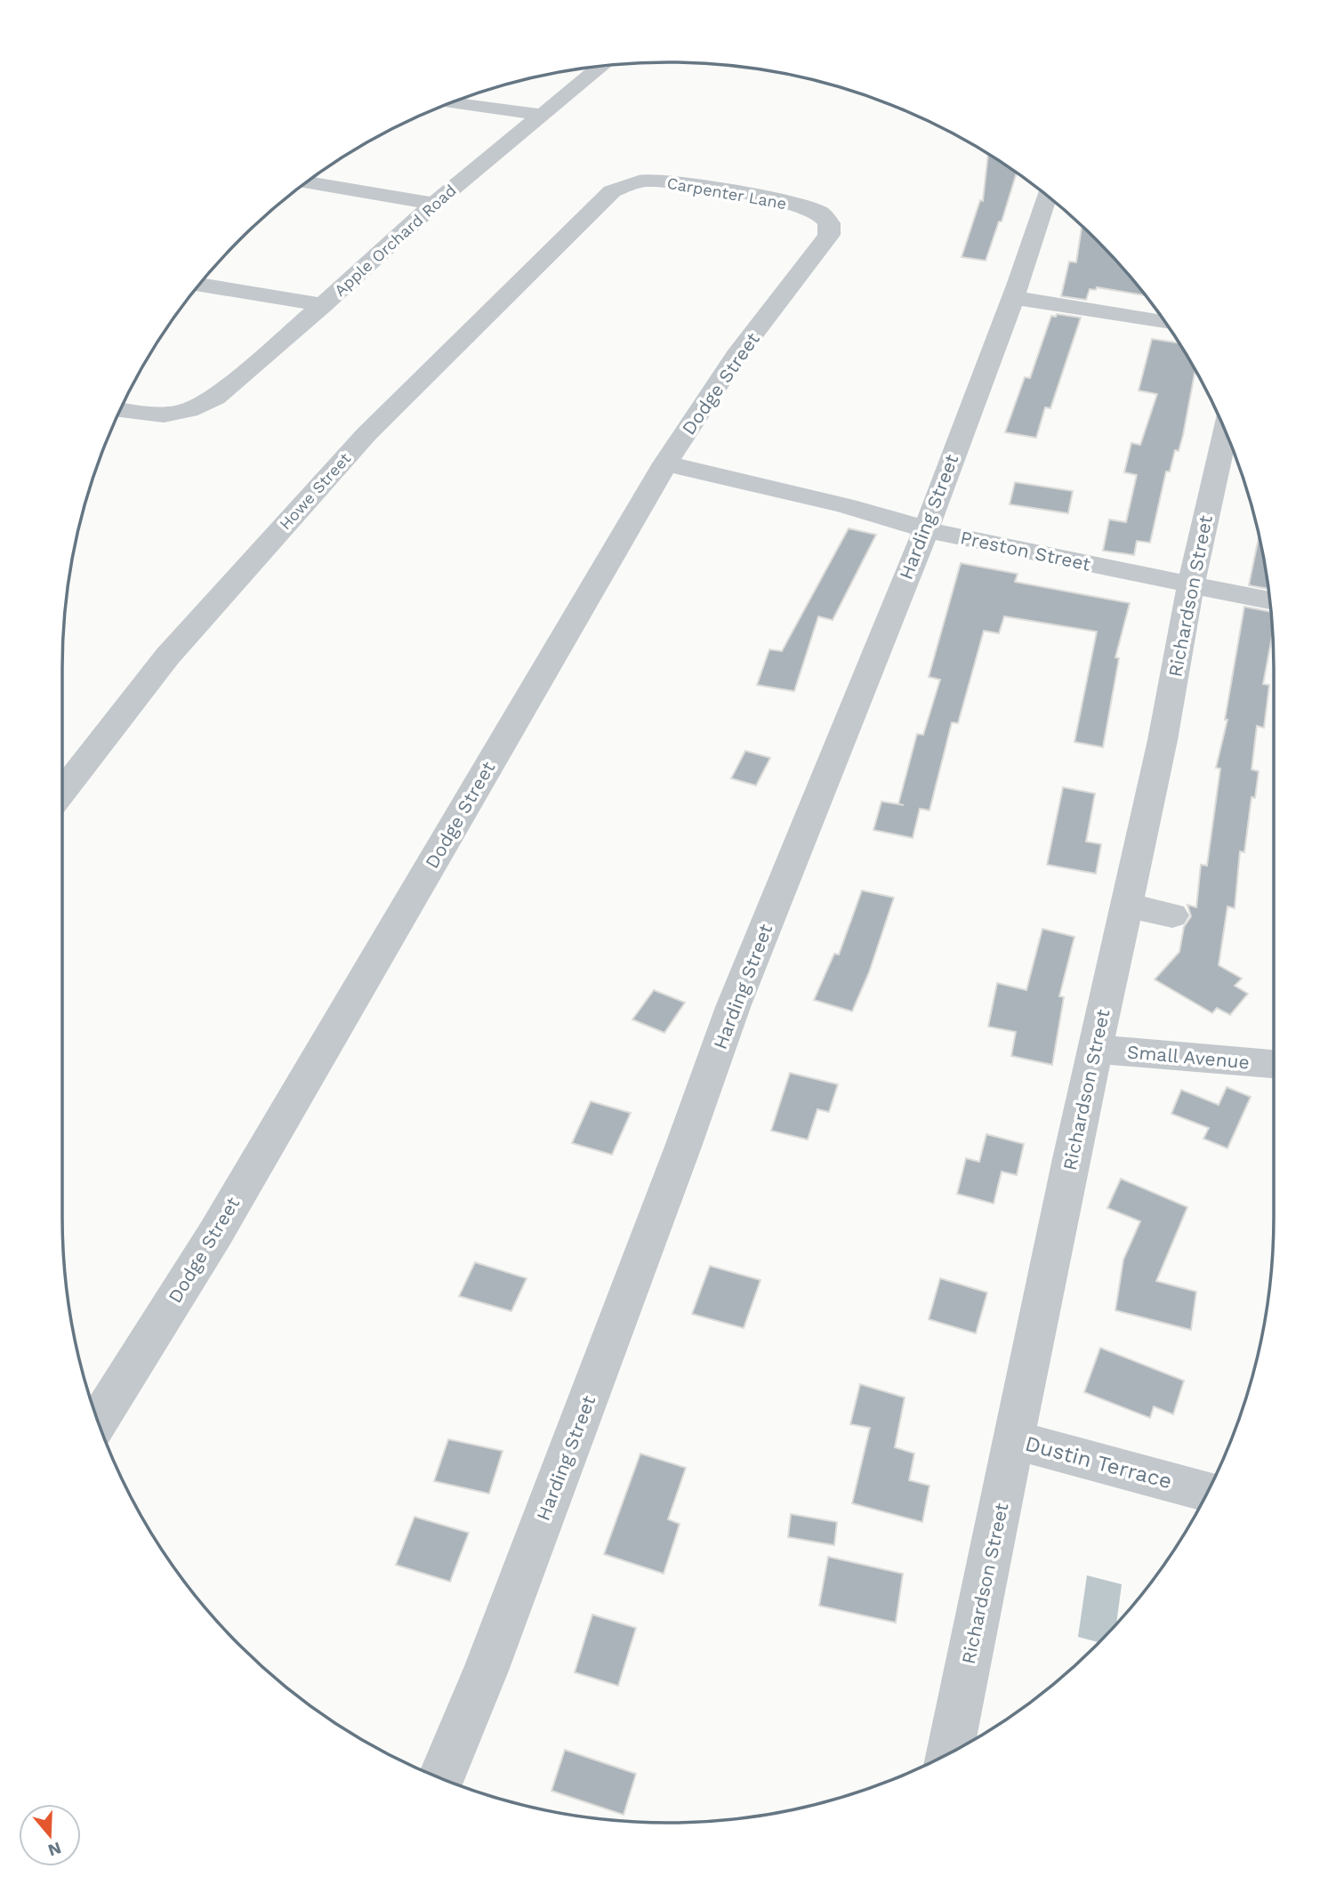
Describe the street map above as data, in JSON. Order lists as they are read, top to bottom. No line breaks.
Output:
{"streets":{"street":["Carpenter Lane","Apple Orchard Road","Dodge Street","Howe Street","Harding Street","Preston Street","Richardson Street","Small Avenue","Dustin Terrace"]},"crossings":[["Carpenter Lane","Dodge Street"],["Carpenter Lane","Howe Street"],["Dodge Street","Preston Street"],["Harding Street","Preston Street"],["Preston Street","Richardson Street"],["Richardson Street","Small Avenue"],["Richardson Street","Dustin Terrace"]],"north":"bottom"}
